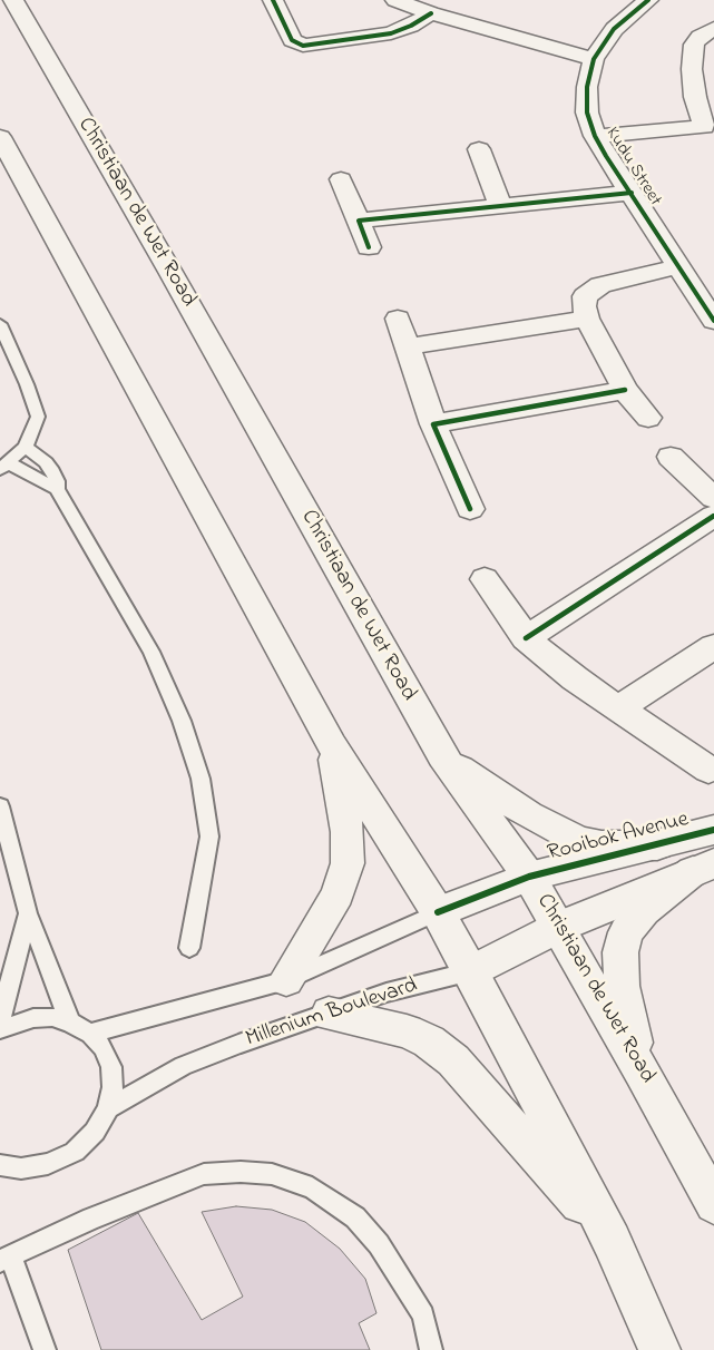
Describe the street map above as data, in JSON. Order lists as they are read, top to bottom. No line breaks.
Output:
{"streets":{"street":["Kudu Street","Christiaan de Wet Road","Rooibok Avenue","Millenium Boulevard"]},"crossings":[["Christiaan de Wet Road","Rooibok Avenue"],["Christiaan de Wet Road","Millenium Boulevard"],["Rooibok Avenue","Millenium Boulevard"]]}
